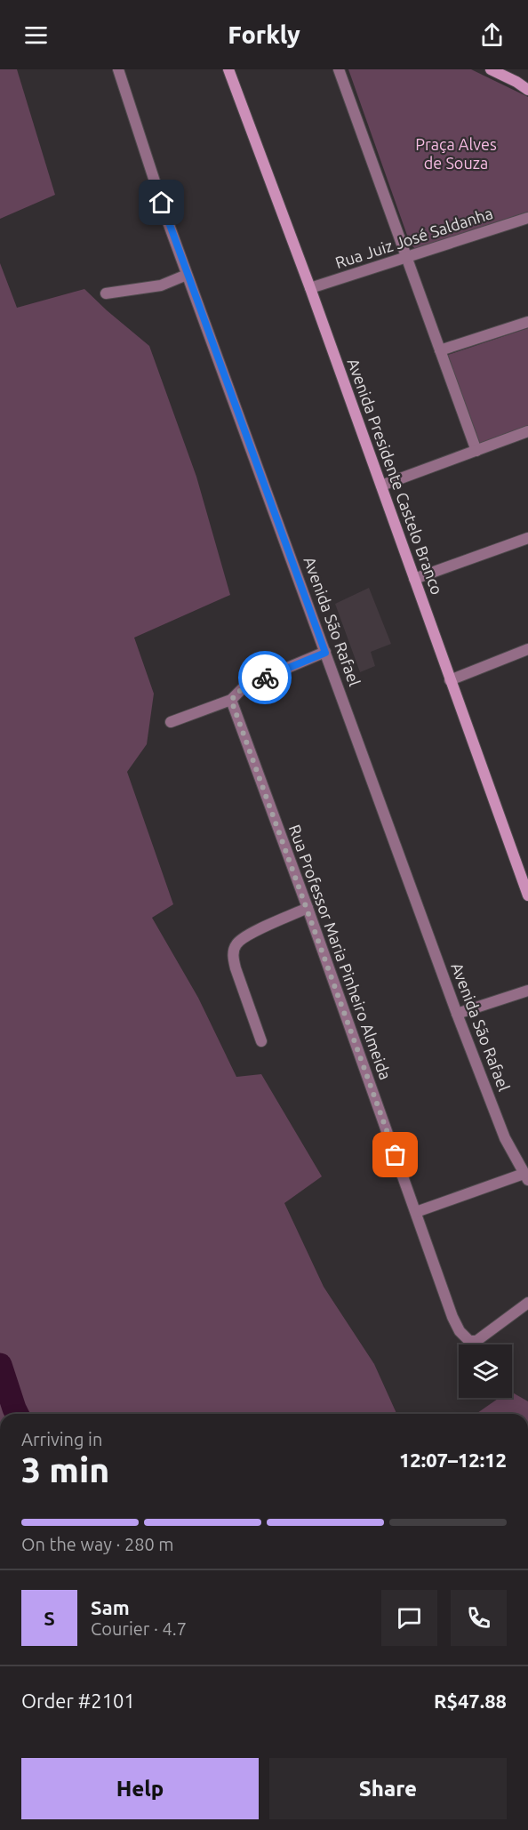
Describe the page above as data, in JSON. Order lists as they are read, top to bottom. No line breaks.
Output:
{"streets":{"main road":["Avenida Presidente Castelo Branco"],"street":["Rua Juiz José Saldanha","Avenida São Rafael","Rua Professor Maria Pinheiro Almeida"]},"crossings":[["Rua Juiz José Saldanha","Avenida Presidente Castelo Branco"]],"parks":["Praça Alves de Souza"],"page":{"header":"Forkly","heading":["3 min","Arriving in","12:07–12:12"],"panel":["Sam","Courier · 4.7","Order #2101","R$47.88"],"bar":"On the way · 280 m","round":"S","buttons":["Help","Share"]}}
